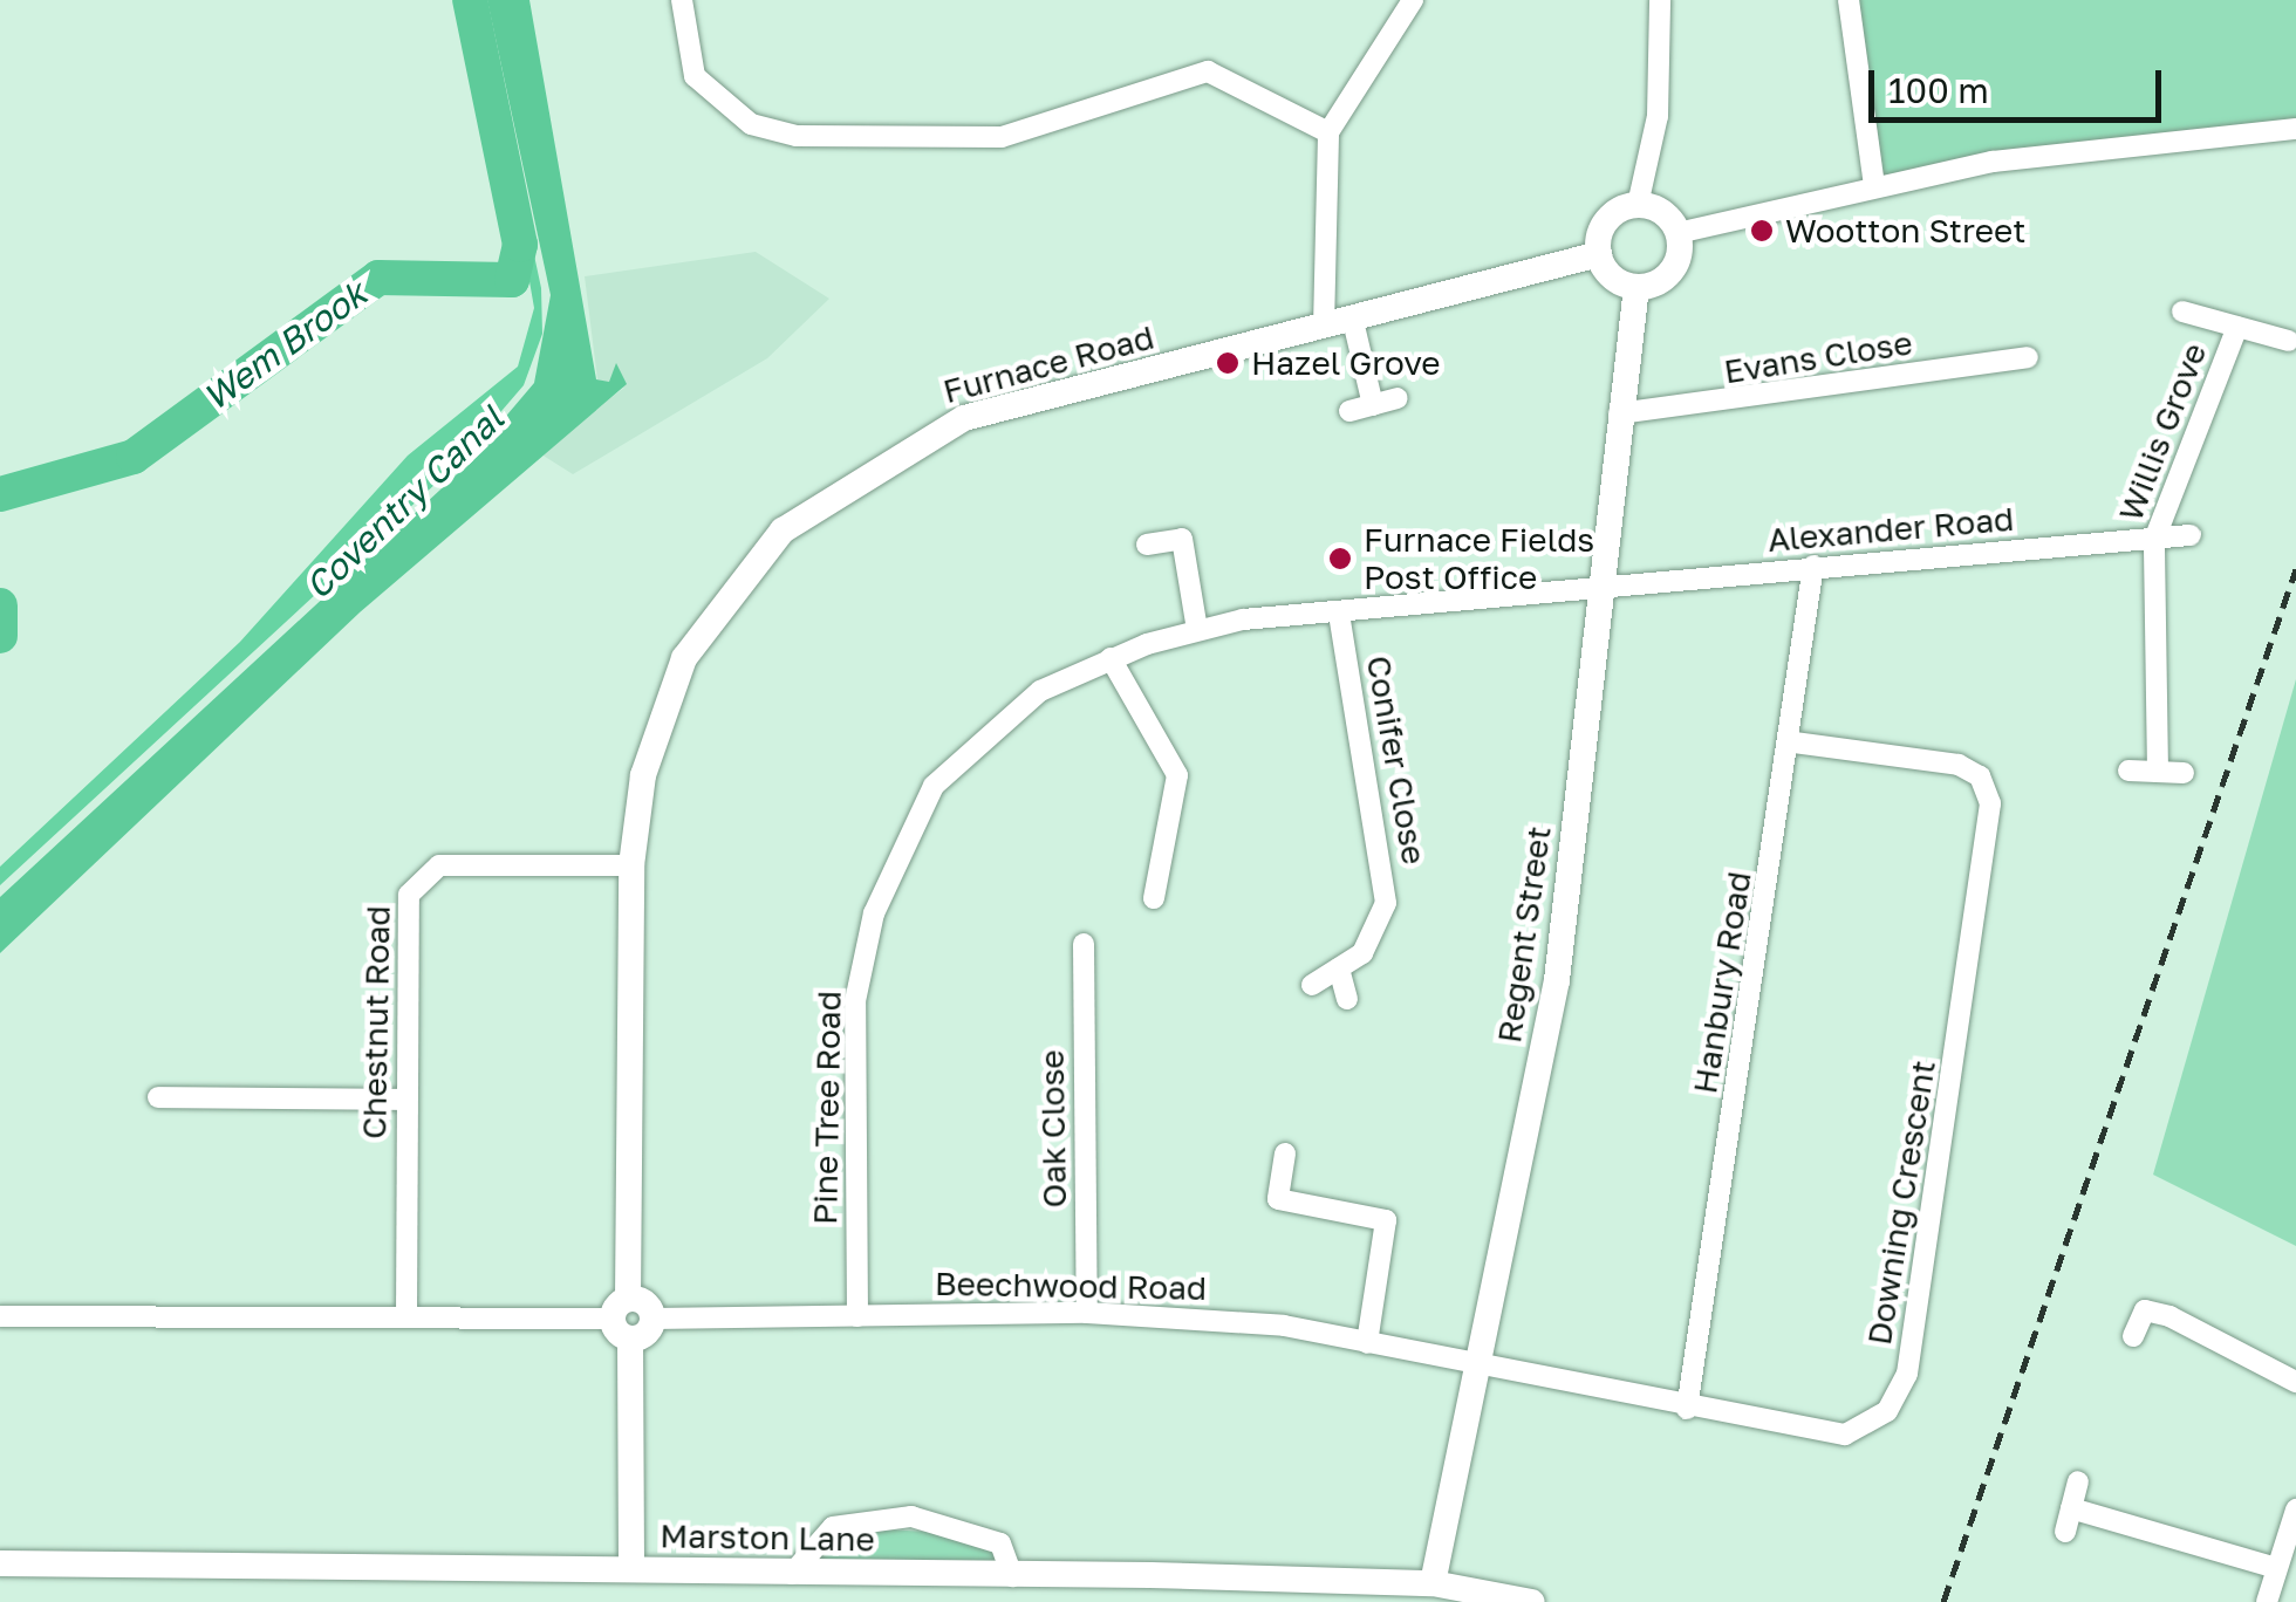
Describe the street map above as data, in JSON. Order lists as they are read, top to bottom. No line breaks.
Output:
{"streets":{"street":["Evans Close","Furnace Road","Willis Grove","Alexander Road","Conifer Close","Regent Street","Hanbury Road","Chestnut Road","Pine Tree Road","Oak Close","Downing Crescent","Beechwood Road","Marston Lane"]},"crossings":[["Evans Close","Regent Street"],["Furnace Road","Regent Street"],["Furnace Road","Chestnut Road"],["Furnace Road","Marston Lane"],["Willis Grove","Alexander Road"],["Alexander Road","Regent Street"],["Alexander Road","Hanbury Road"],["Alexander Road","Pine Tree Road"],["Conifer Close","Pine Tree Road"],["Regent Street","Pine Tree Road"],["Regent Street","Downing Crescent"],["Regent Street","Beechwood Road"],["Regent Street","Marston Lane"],["Hanbury Road","Downing Crescent"],["Pine Tree Road","Beechwood Road"],["Oak Close","Beechwood Road"],["Downing Crescent","Beechwood Road"]],"water":["Wem Brook","Coventry Canal"],"places":["Wootton Street","Hazel Grove","Furnace Fields Post Office"],"scale_bar":"100 m"}
